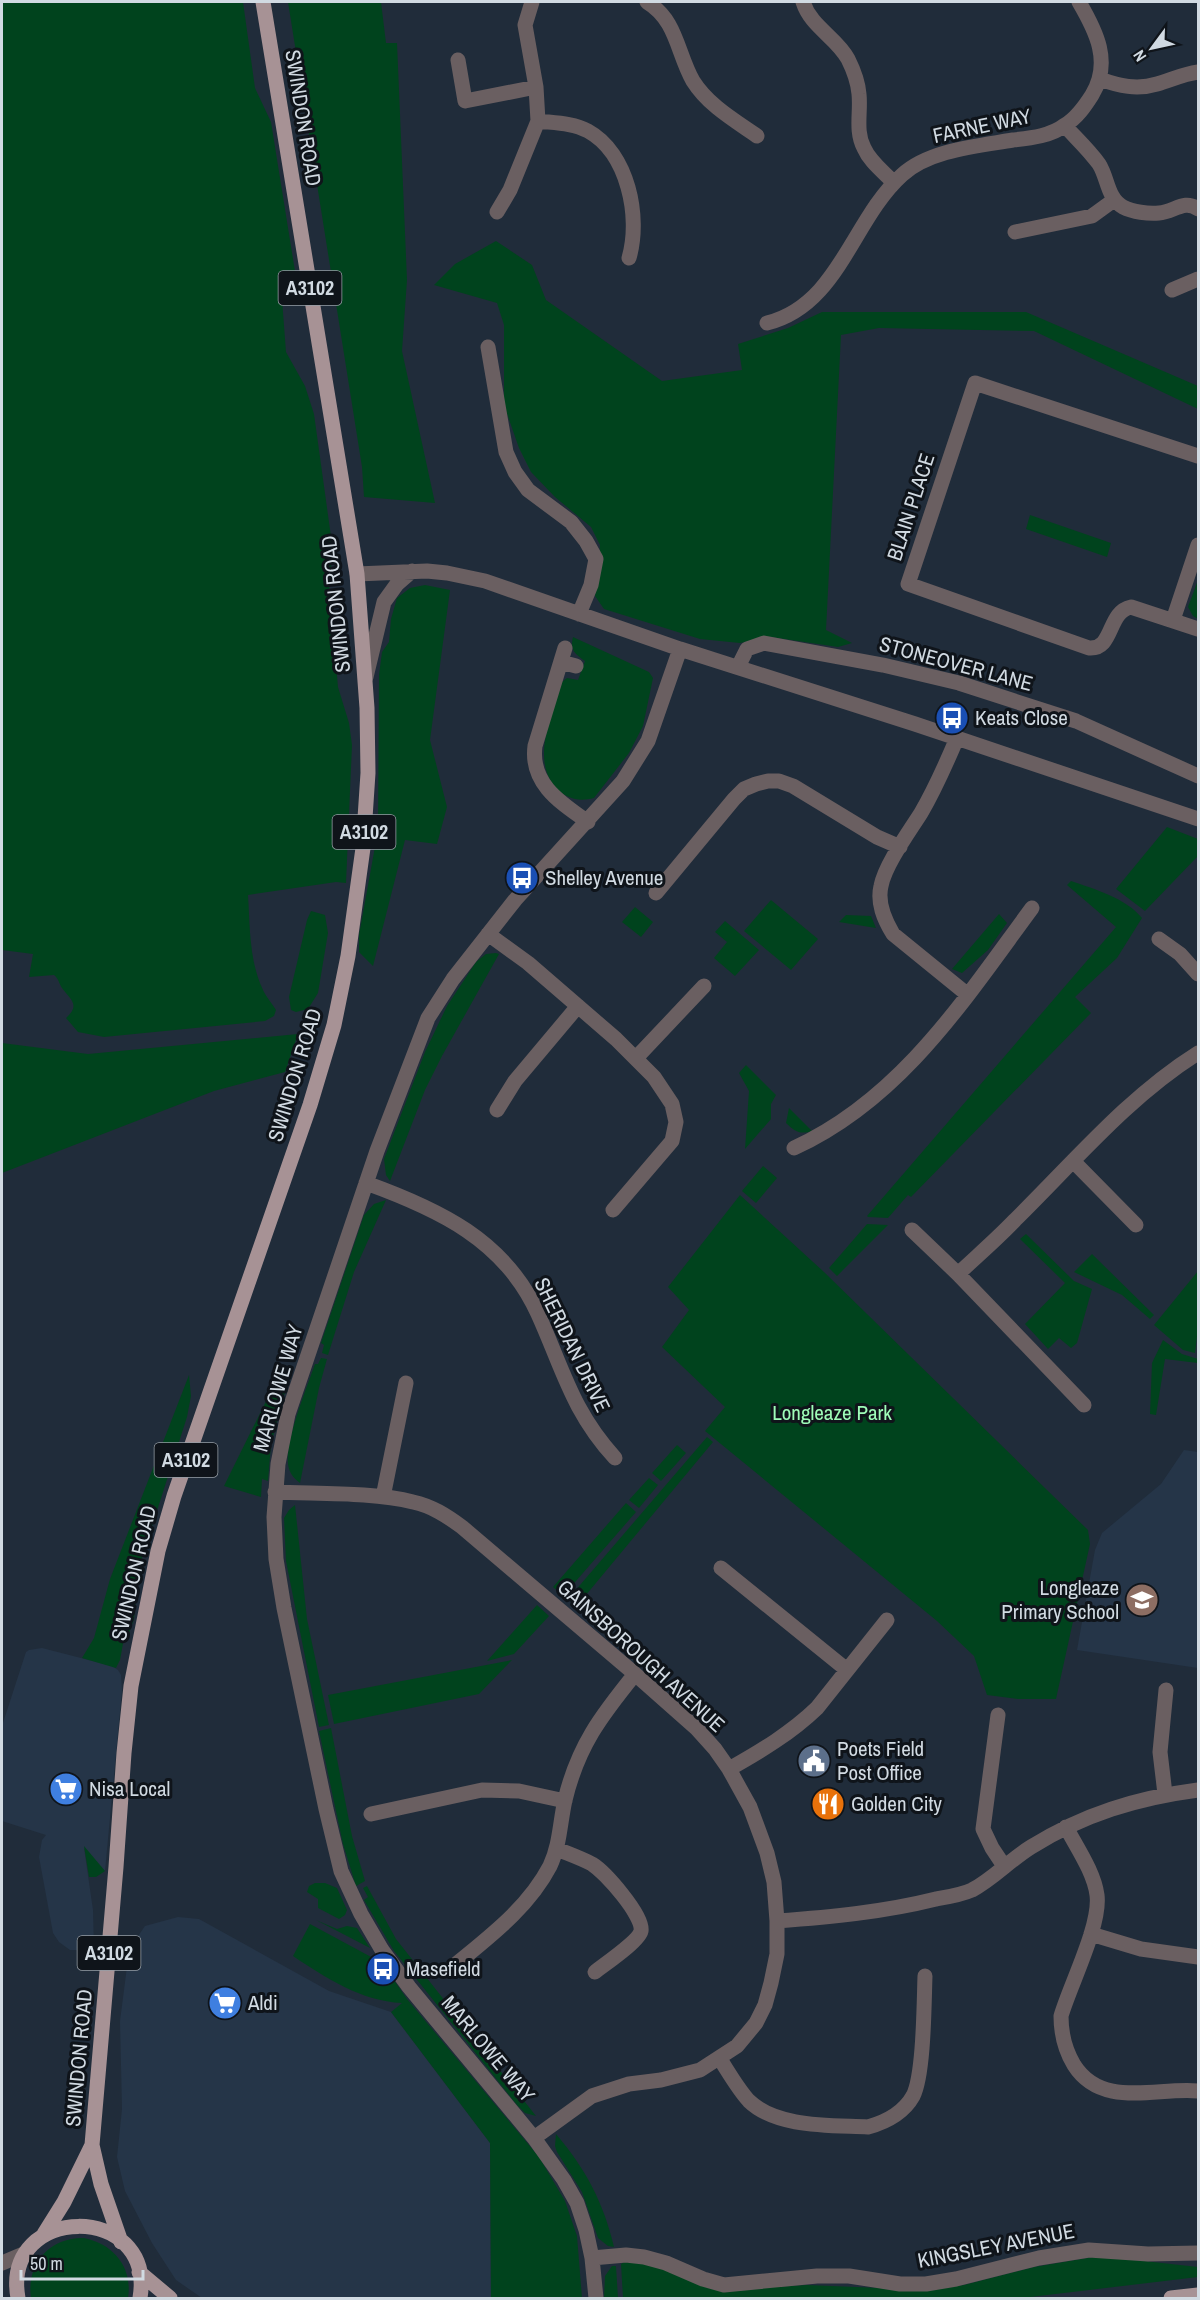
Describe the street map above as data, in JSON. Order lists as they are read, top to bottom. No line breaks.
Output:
{"streets":{"main road":["SWINDON ROAD","A3102"],"street":["FARNE WAY","BLAIN PLACE","STONEOVER LANE","SHERIDAN DRIVE","MARLOWE WAY","GAINSBOROUGH AVENUE","KINGSLEY AVENUE"]},"crossings":[["SWINDON ROAD","A3102"],["SHERIDAN DRIVE","MARLOWE WAY"],["MARLOWE WAY","GAINSBOROUGH AVENUE"],["MARLOWE WAY","KINGSLEY AVENUE"]],"parks":["Longleaze Park"],"places":{"bus stop":["Keats Close","Shelley Avenue","Masefield"],"school or university":["Longleaze Primary School"],"public building":["Poets Field Post Office"],"supermarket":["Nisa Local","Aldi"],"restaurant":["Golden City"]},"scale_bar":"50 m","north":"bottom left"}
